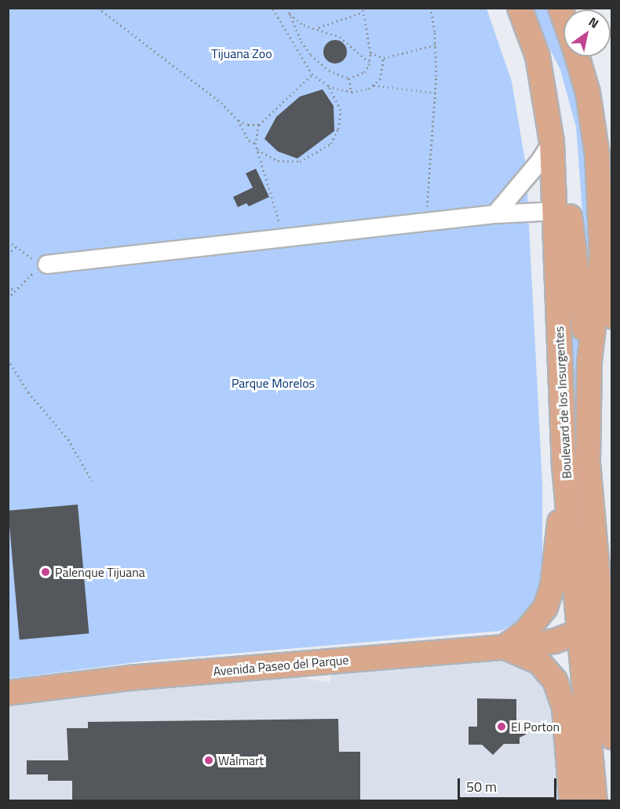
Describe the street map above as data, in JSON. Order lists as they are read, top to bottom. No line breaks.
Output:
{"streets":{"main road":["Boulevard de los Insurgentes","Avenida Paseo del Parque"]},"crossings":[["Boulevard de los Insurgentes","Avenida Paseo del Parque"]],"parks":["Tijuana Zoo","Parque Morelos"],"places":["Palenque Tijuana","El Porton","Walmart"],"scale_bar":"50 m","north":"top right"}
